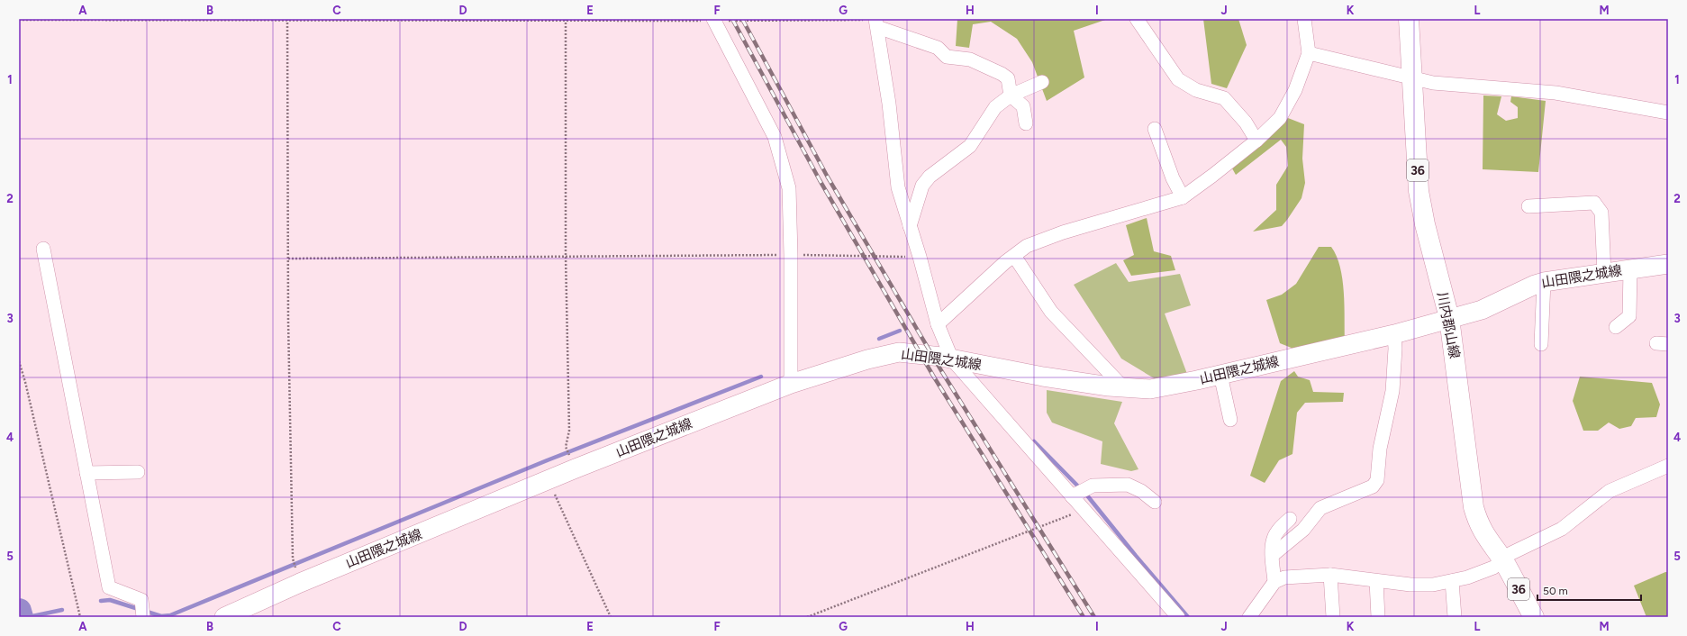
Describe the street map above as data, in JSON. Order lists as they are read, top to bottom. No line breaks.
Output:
{"streets":{"main road":["36","山田隈之城線","川内郡山線"]},"crossings":[["山田隈之城線","川内郡山線"]],"scale_bar":"50 m","grid":{"columns":["A","B","C","D","E","F","G","H","I","J","K","L","M"],"rows":["1","2","3","4","5"]}}
